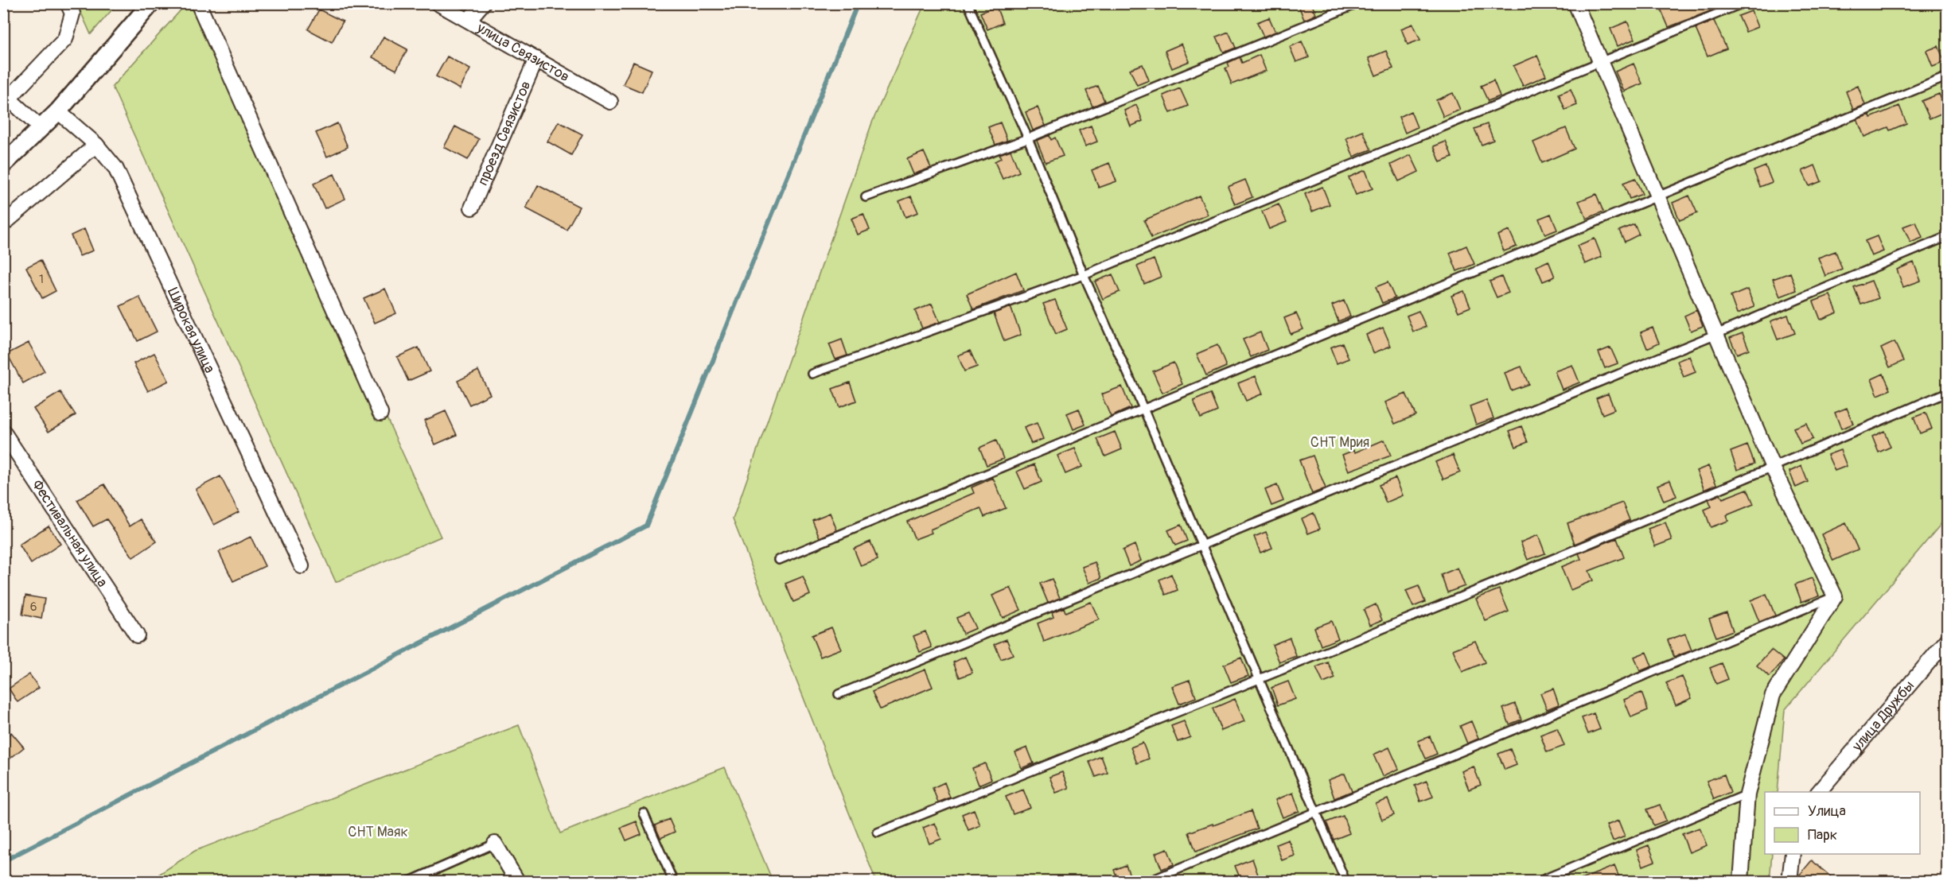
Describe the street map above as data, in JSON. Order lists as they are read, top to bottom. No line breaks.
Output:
{"streets":{"street":["улица Связистов","проезд Связистов","Широкая улица","Фестивальная улица","улица Дружбы"]},"crossings":[["улица Связистов","проезд Связистов"]],"parks":["СНТ Мрия","СНТ Маяк"],"house_numbers":["1","6"],"legend":["Улица","Парк"]}
